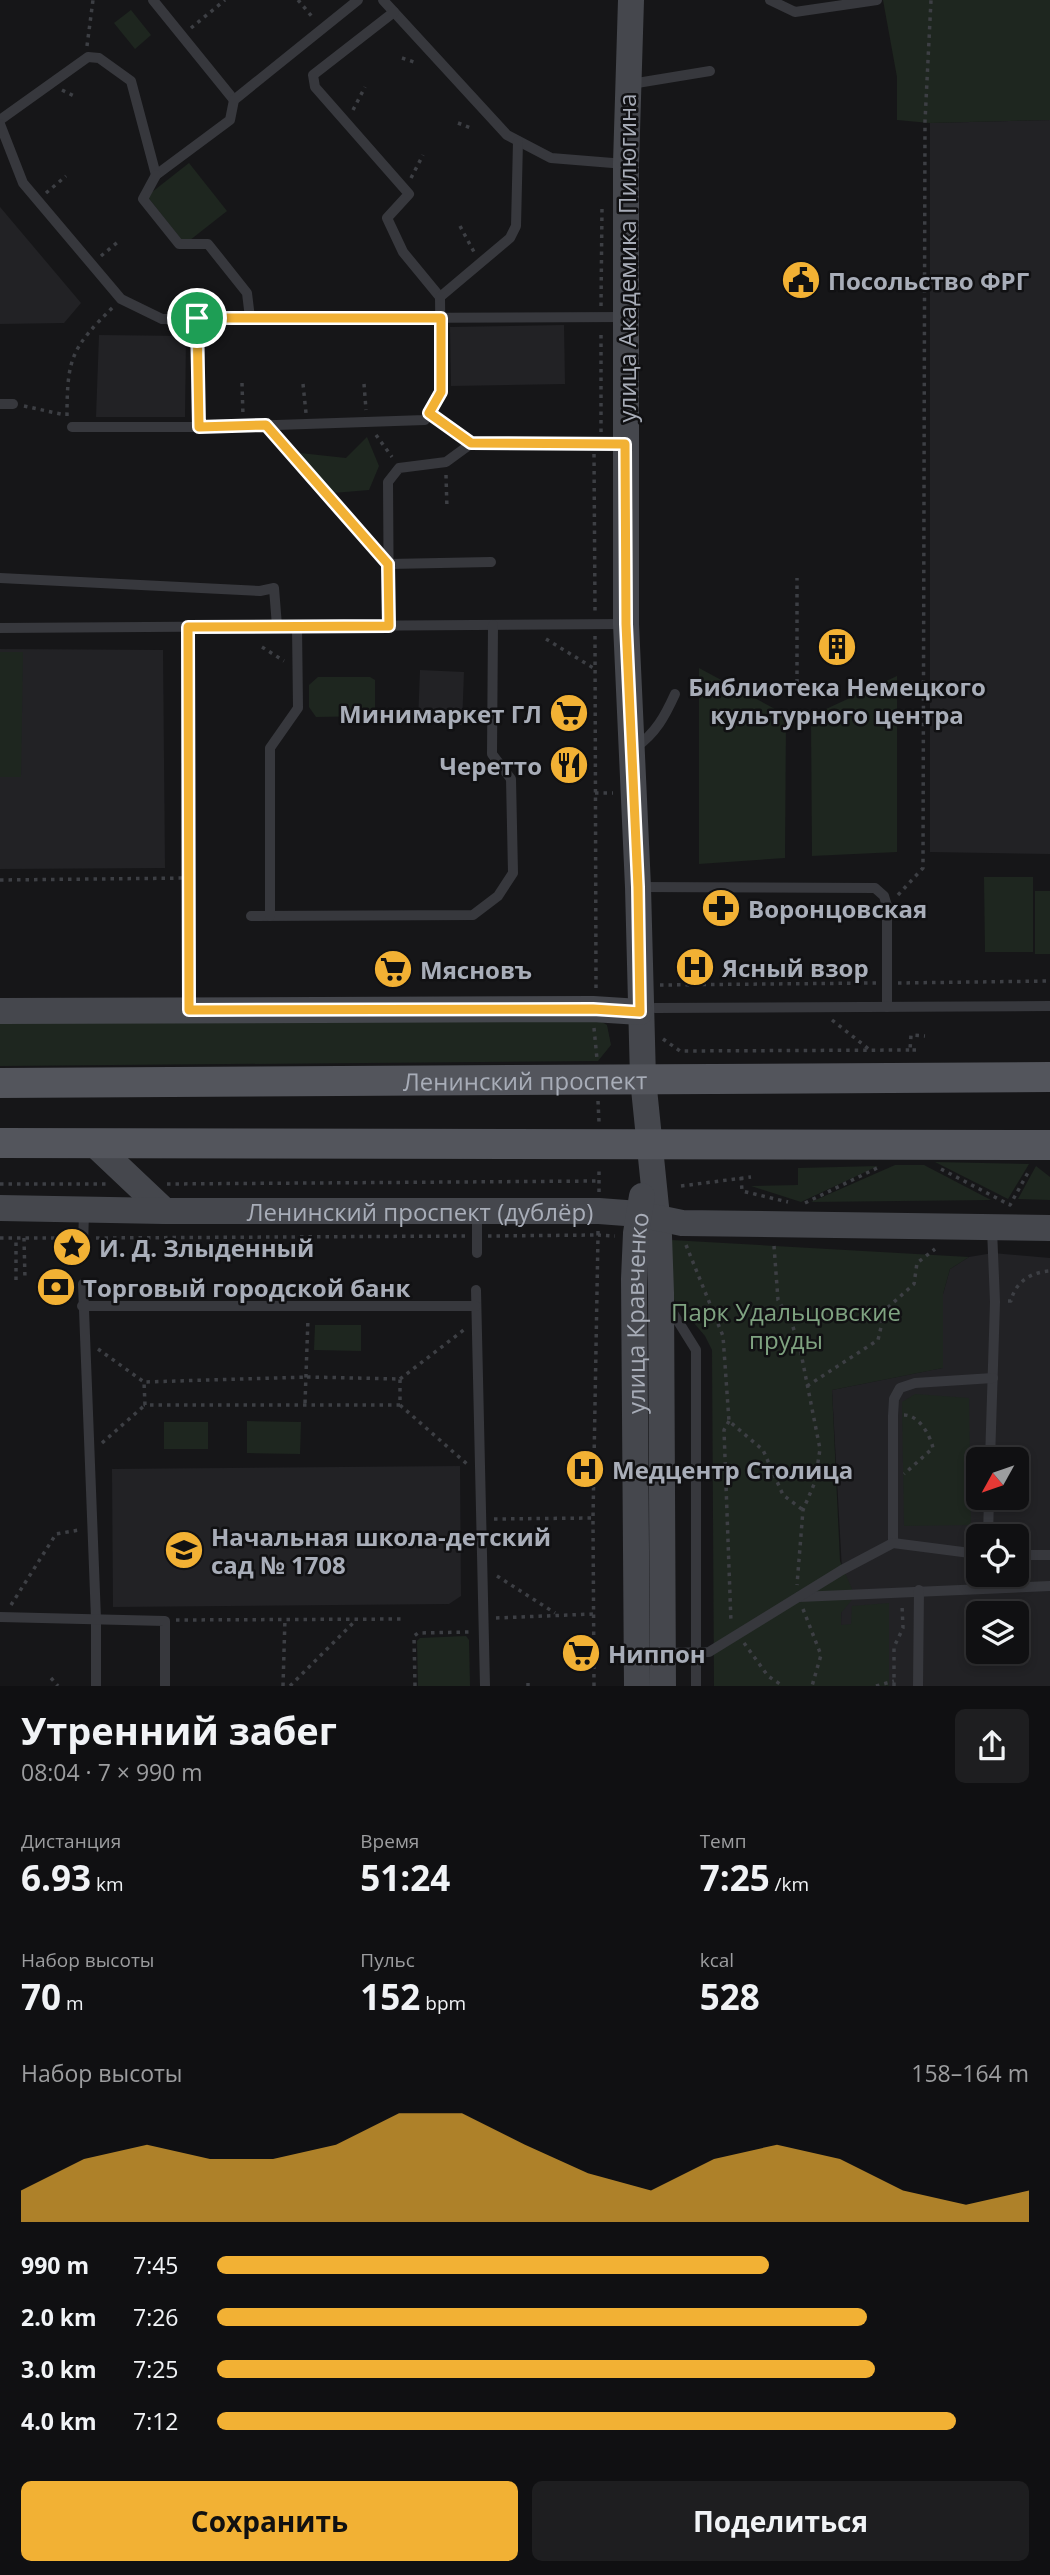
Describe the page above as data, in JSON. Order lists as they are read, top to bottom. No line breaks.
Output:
{"streets":{"main road":["Ленинский проспект"],"street":["улица Академика Пилюгина","Ленинский проспект (дублёр)","улица Кравченко"]},"crossings":[["улица Академика Пилюгина","Ленинский проспект"],["улица Академика Пилюгина","улица Кравченко"],["Ленинский проспект (дублёр)","улица Кравченко"]],"parks":["Парк Удальцовские пруды"],"places":{"public building":["Посольство ФРГ"],"building":["Библиотека Немецкого культурного центра"],"supermarket":["Минимаркет ГЛ","Мясновъ","Ниппон"],"restaurant":["Черетто"],"pharmacy":["Воронцовская"],"hospital":["Ясный взор","Медцентр Столица"],"place":["И. Д. Злыденный"],"bank":["Торговый городской банк"],"school or university":["Начальная школа-детский сад № 1708"]},"north":"bottom left","page":{"heading":["Утренний забег","08:04 · 7 × 990 m"],"stats":[["Дистанция","6.93 km"],["Время","51:24"],["Темп","7:25 /km"],["Набор высоты","70 m"],["Пульс","152 bpm"],["kcal","528"]],"chart":["Набор высоты","158–164 m"],"list":[{"name":"990 m","note":"7:45"},{"name":"2.0 km","note":"7:26"},{"name":"3.0 km","note":"7:25"},{"name":"4.0 km","note":"7:12"}],"buttons":["Сохранить","Поделиться"]}}
